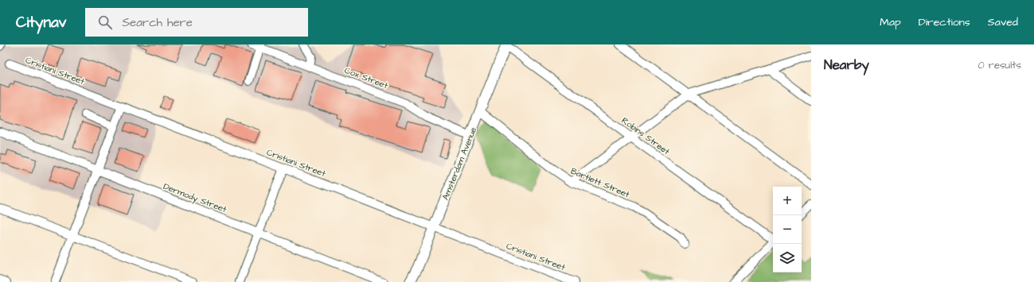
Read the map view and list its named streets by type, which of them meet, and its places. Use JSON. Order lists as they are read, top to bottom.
{
  "streets": {
    "main road": ["Amsterdam Avenue"],
    "street": [
      "Cristiani Street",
      "Cox Street",
      "Robins Street",
      "Bartlett Street",
      "Dermody Street"
    ]
  },
  "crossings": [
    ["Cristiani Street", "Amsterdam Avenue"],
    ["Cox Street", "Amsterdam Avenue"],
    ["Robins Street", "Amsterdam Avenue"],
    ["Amsterdam Avenue", "Bartlett Street"]
  ],
  "page": {
    "header": "Citynav",
    "search": "Search here",
    "nav": ["Map", "Directions", "Saved"],
    "heading": ["Nearby", "0 results"],
    "map_buttons": ["+", "−"]
  }
}
